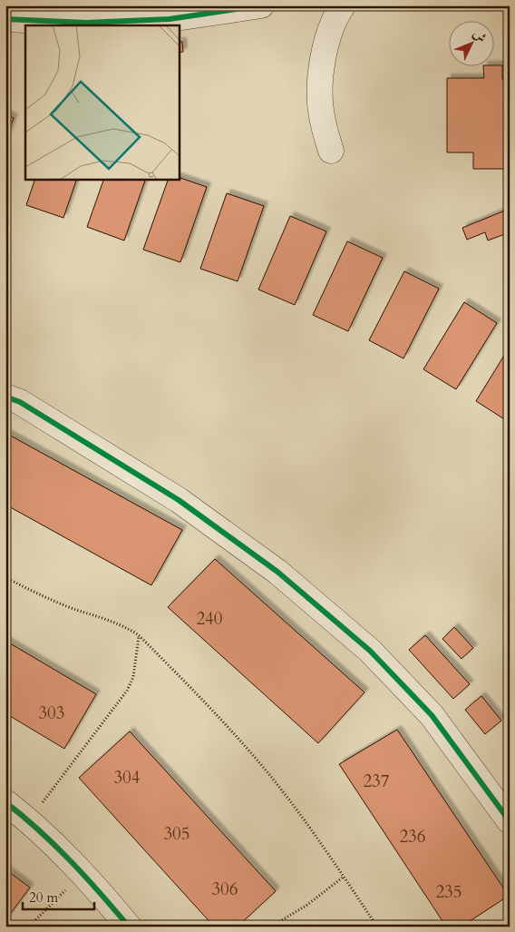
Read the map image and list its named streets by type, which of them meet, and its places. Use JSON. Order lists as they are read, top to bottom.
{
  "house_numbers": [
    "240",
    "303",
    "304",
    "237",
    "305",
    "236",
    "306",
    "235"
  ],
  "scale_bar": "20 m",
  "north": "top right"
}
